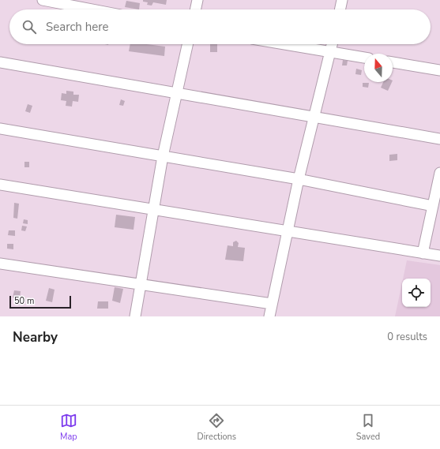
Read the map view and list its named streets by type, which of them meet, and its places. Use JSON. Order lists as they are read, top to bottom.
{
  "scale_bar": "50 m",
  "north": "top",
  "page": {
    "search": "Search here",
    "scale": "50 m",
    "heading": ["Nearby", "0 results"],
    "nav": ["Map", "Directions", "Saved"]
  }
}
